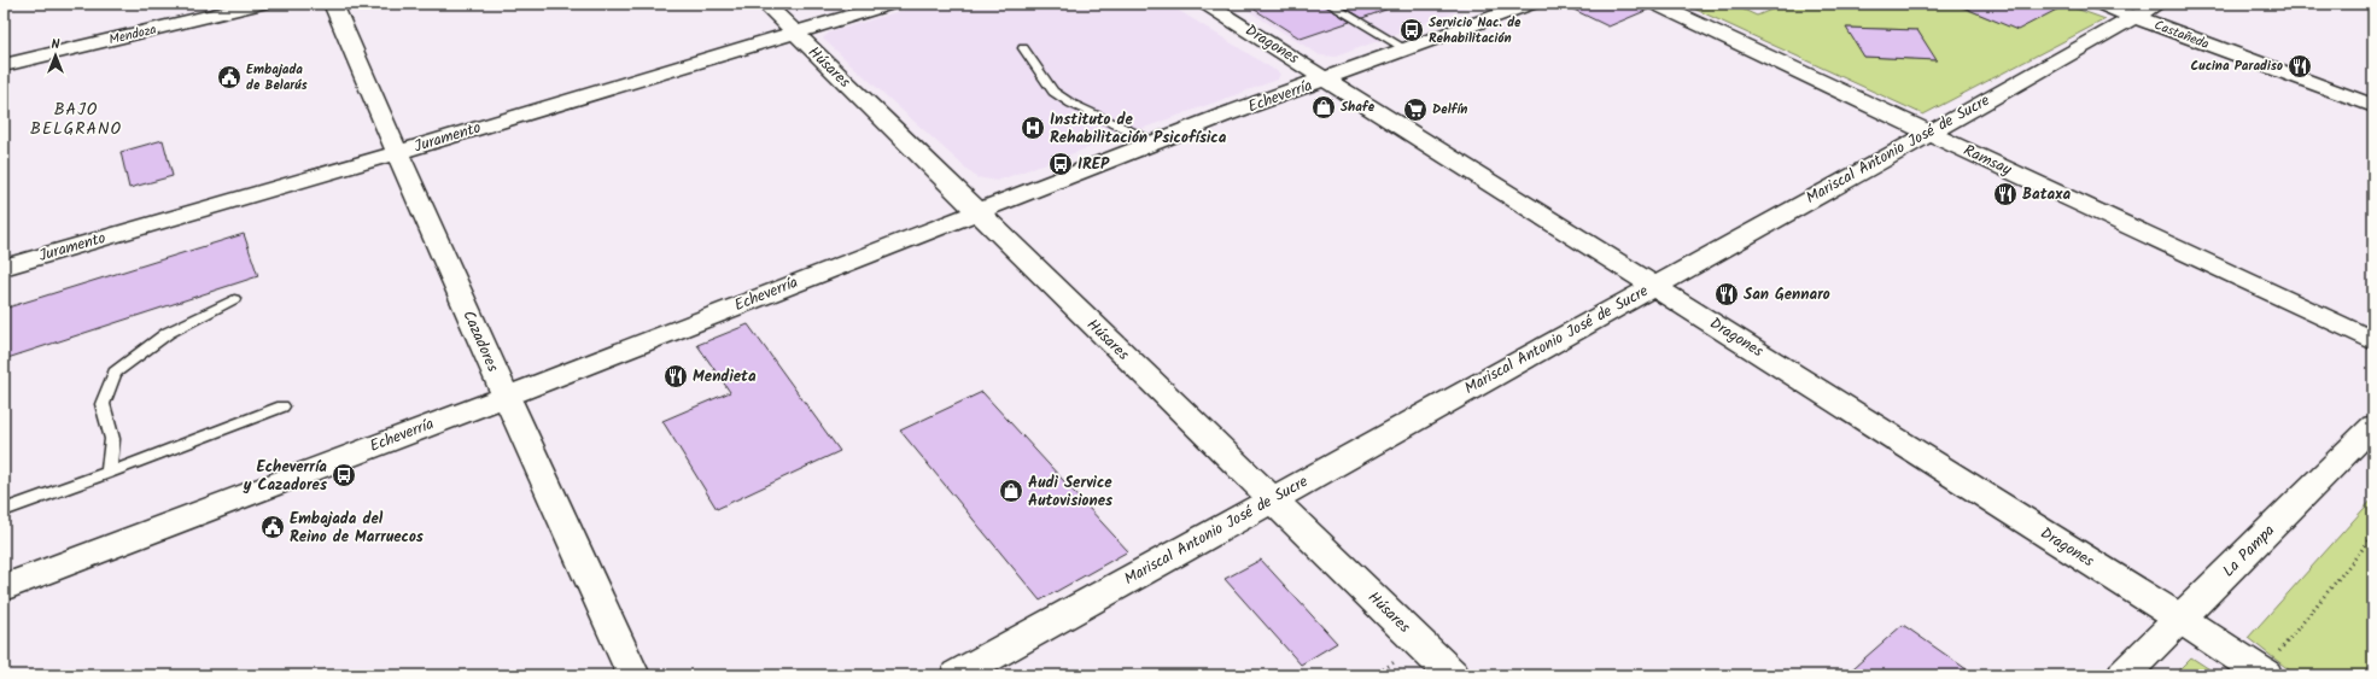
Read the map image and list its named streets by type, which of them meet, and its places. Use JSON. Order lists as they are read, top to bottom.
{
  "streets": {
    "street": [
      "Mendoza",
      "Castañeda",
      "Dragones",
      "Húsares",
      "Echeverría",
      "Juramento",
      "Mariscal Antonio José de Sucre",
      "Ramsay",
      "Cazadores",
      "La Pampa"
    ]
  },
  "crossings": [
    ["Castañeda", "Mariscal Antonio José de Sucre"],
    ["Dragones", "Echeverría"],
    ["Dragones", "Mariscal Antonio José de Sucre"],
    ["Dragones", "La Pampa"],
    ["Húsares", "Echeverría"],
    ["Húsares", "Juramento"],
    ["Húsares", "Mariscal Antonio José de Sucre"],
    ["Echeverría", "Cazadores"],
    ["Juramento", "Cazadores"],
    ["Mariscal Antonio José de Sucre", "Ramsay"]
  ],
  "districts": ["BAJO BELGRANO"],
  "places": {
    "bus stop": ["Servicio Nac. de Rehabilitación", "IREP", "Echeverría y Cazadores"],
    "restaurant": [
      "Cucina Paradiso",
      "Bataxa",
      "San Gennaro",
      "Mendieta"
    ],
    "public building": ["Embajada de Belarús", "Embajada del Reino de Marruecos"],
    "shop": ["Shafe", "Audi Service Autovisiones"],
    "supermarket": ["Delfín"],
    "hospital": ["Instituto de Rehabilitación Psicofísica"]
  },
  "north": "top"
}
